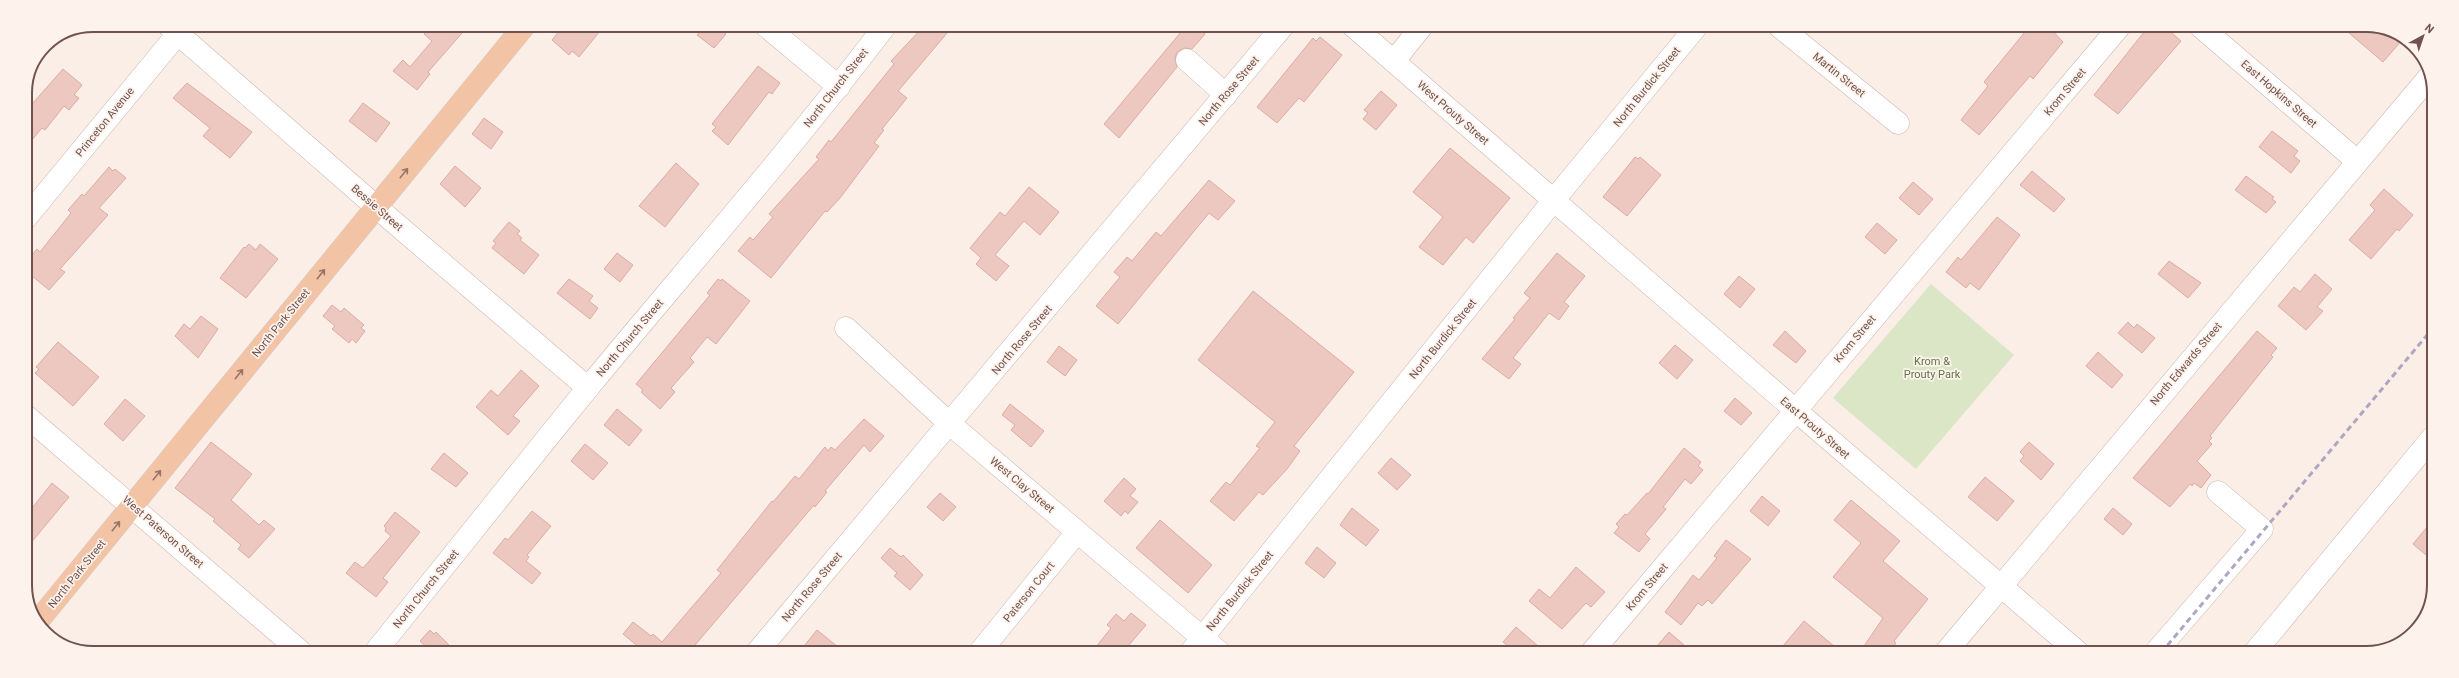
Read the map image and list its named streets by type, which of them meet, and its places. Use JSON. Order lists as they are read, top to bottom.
{
  "streets": {
    "main road": ["North Park Street"],
    "street": [
      "Martin Street",
      "North Burdick Street",
      "North Church Street",
      "North Rose Street",
      "Krom Street",
      "East Hopkins Street",
      "West Prouty Street",
      "Princeton Avenue",
      "Bessie Street",
      "North Edwards Street",
      "East Prouty Street",
      "West Clay Street",
      "West Paterson Street",
      "Paterson Court"
    ]
  },
  "crossings": [
    ["North Burdick Street", "West Prouty Street"],
    ["North Burdick Street", "East Prouty Street"],
    ["North Burdick Street", "West Clay Street"],
    ["North Church Street", "Bessie Street"],
    ["North Rose Street", "West Clay Street"],
    ["Krom Street", "East Prouty Street"],
    ["East Hopkins Street", "North Edwards Street"],
    ["West Prouty Street", "East Prouty Street"],
    ["Bessie Street", "North Park Street"],
    ["North Park Street", "West Paterson Street"],
    ["North Edwards Street", "East Prouty Street"],
    ["West Clay Street", "Paterson Court"]
  ],
  "one_way": ["North Park Street"],
  "parks": ["Krom & Prouty Park"],
  "north": "top right"
}
